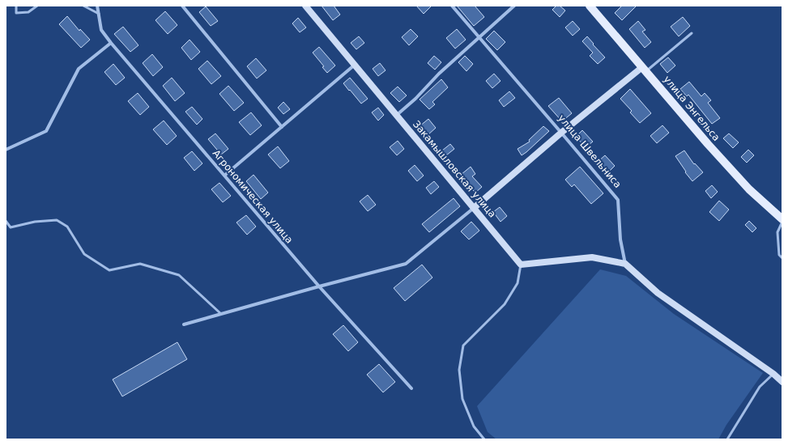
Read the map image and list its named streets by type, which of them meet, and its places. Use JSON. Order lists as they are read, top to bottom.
{
  "streets": {
    "main road": ["улица Энгельса"],
    "street": ["улица Швельниса", "Закамышловская улица", "Агрономическая улица"]
  }
}
